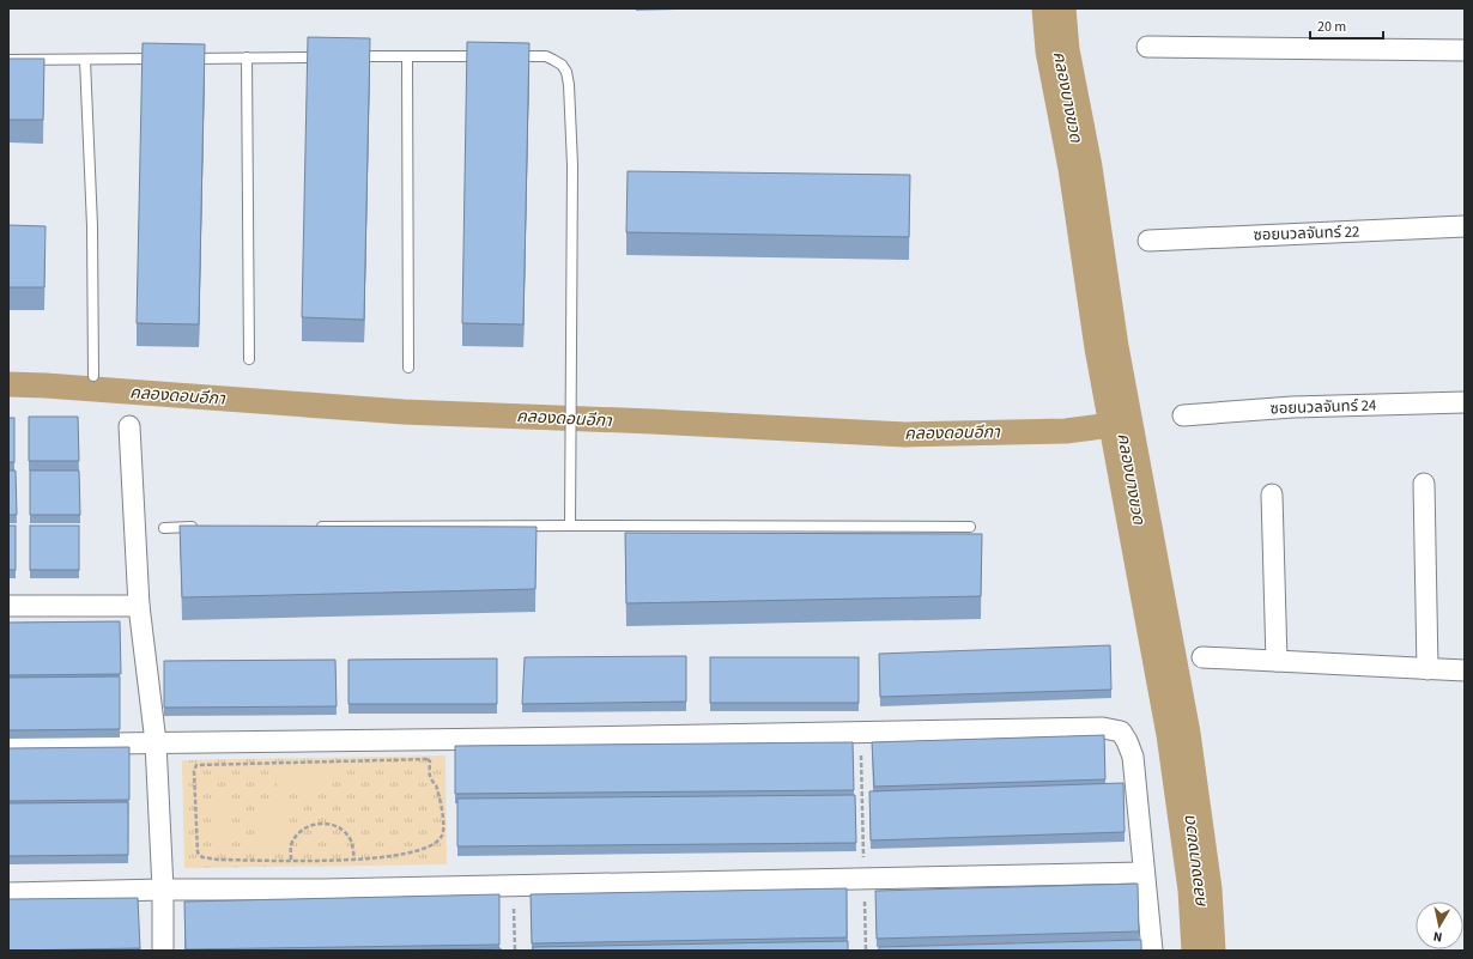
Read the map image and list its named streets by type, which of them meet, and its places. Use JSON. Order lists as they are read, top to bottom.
{
  "streets": {
    "street": ["ซอยนวลจันทร์ 22", "ซอยนวลจันทร์ 24"]
  },
  "water": ["คลองบางขวด", "คลองดอนอีกา"],
  "scale_bar": "20 m",
  "north": "bottom"
}
